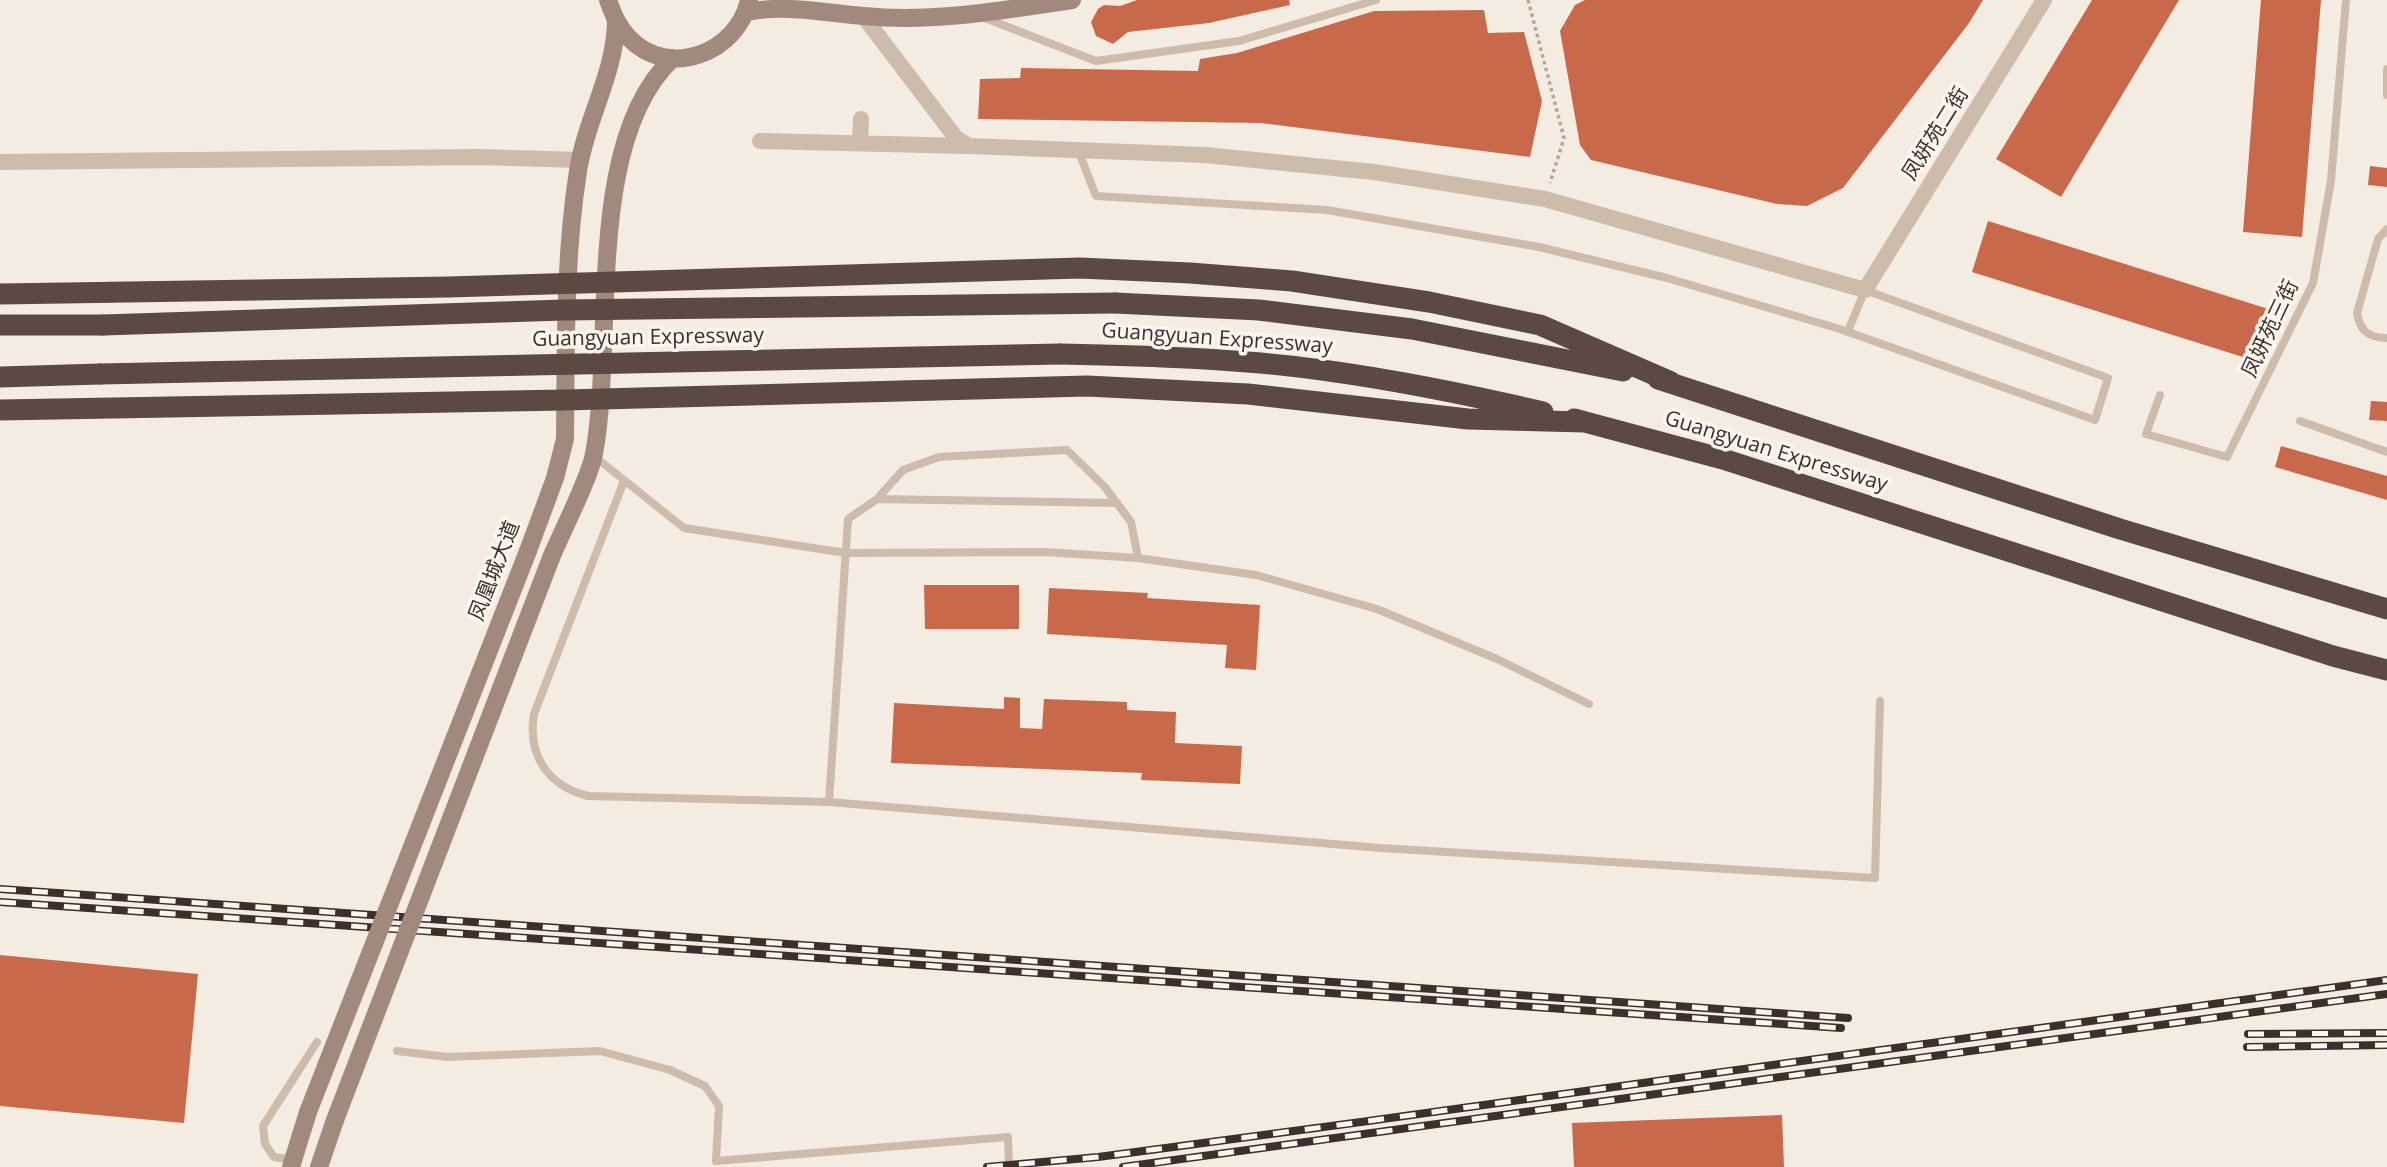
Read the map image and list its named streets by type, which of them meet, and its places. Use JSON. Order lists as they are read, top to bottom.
{
  "streets": {
    "highway": ["Guangyuan Expressway"],
    "main road": ["凤凰城大道"],
    "street": ["凤妍苑二街"],
    "lane": ["凤妍苑三街"]
  }
}
